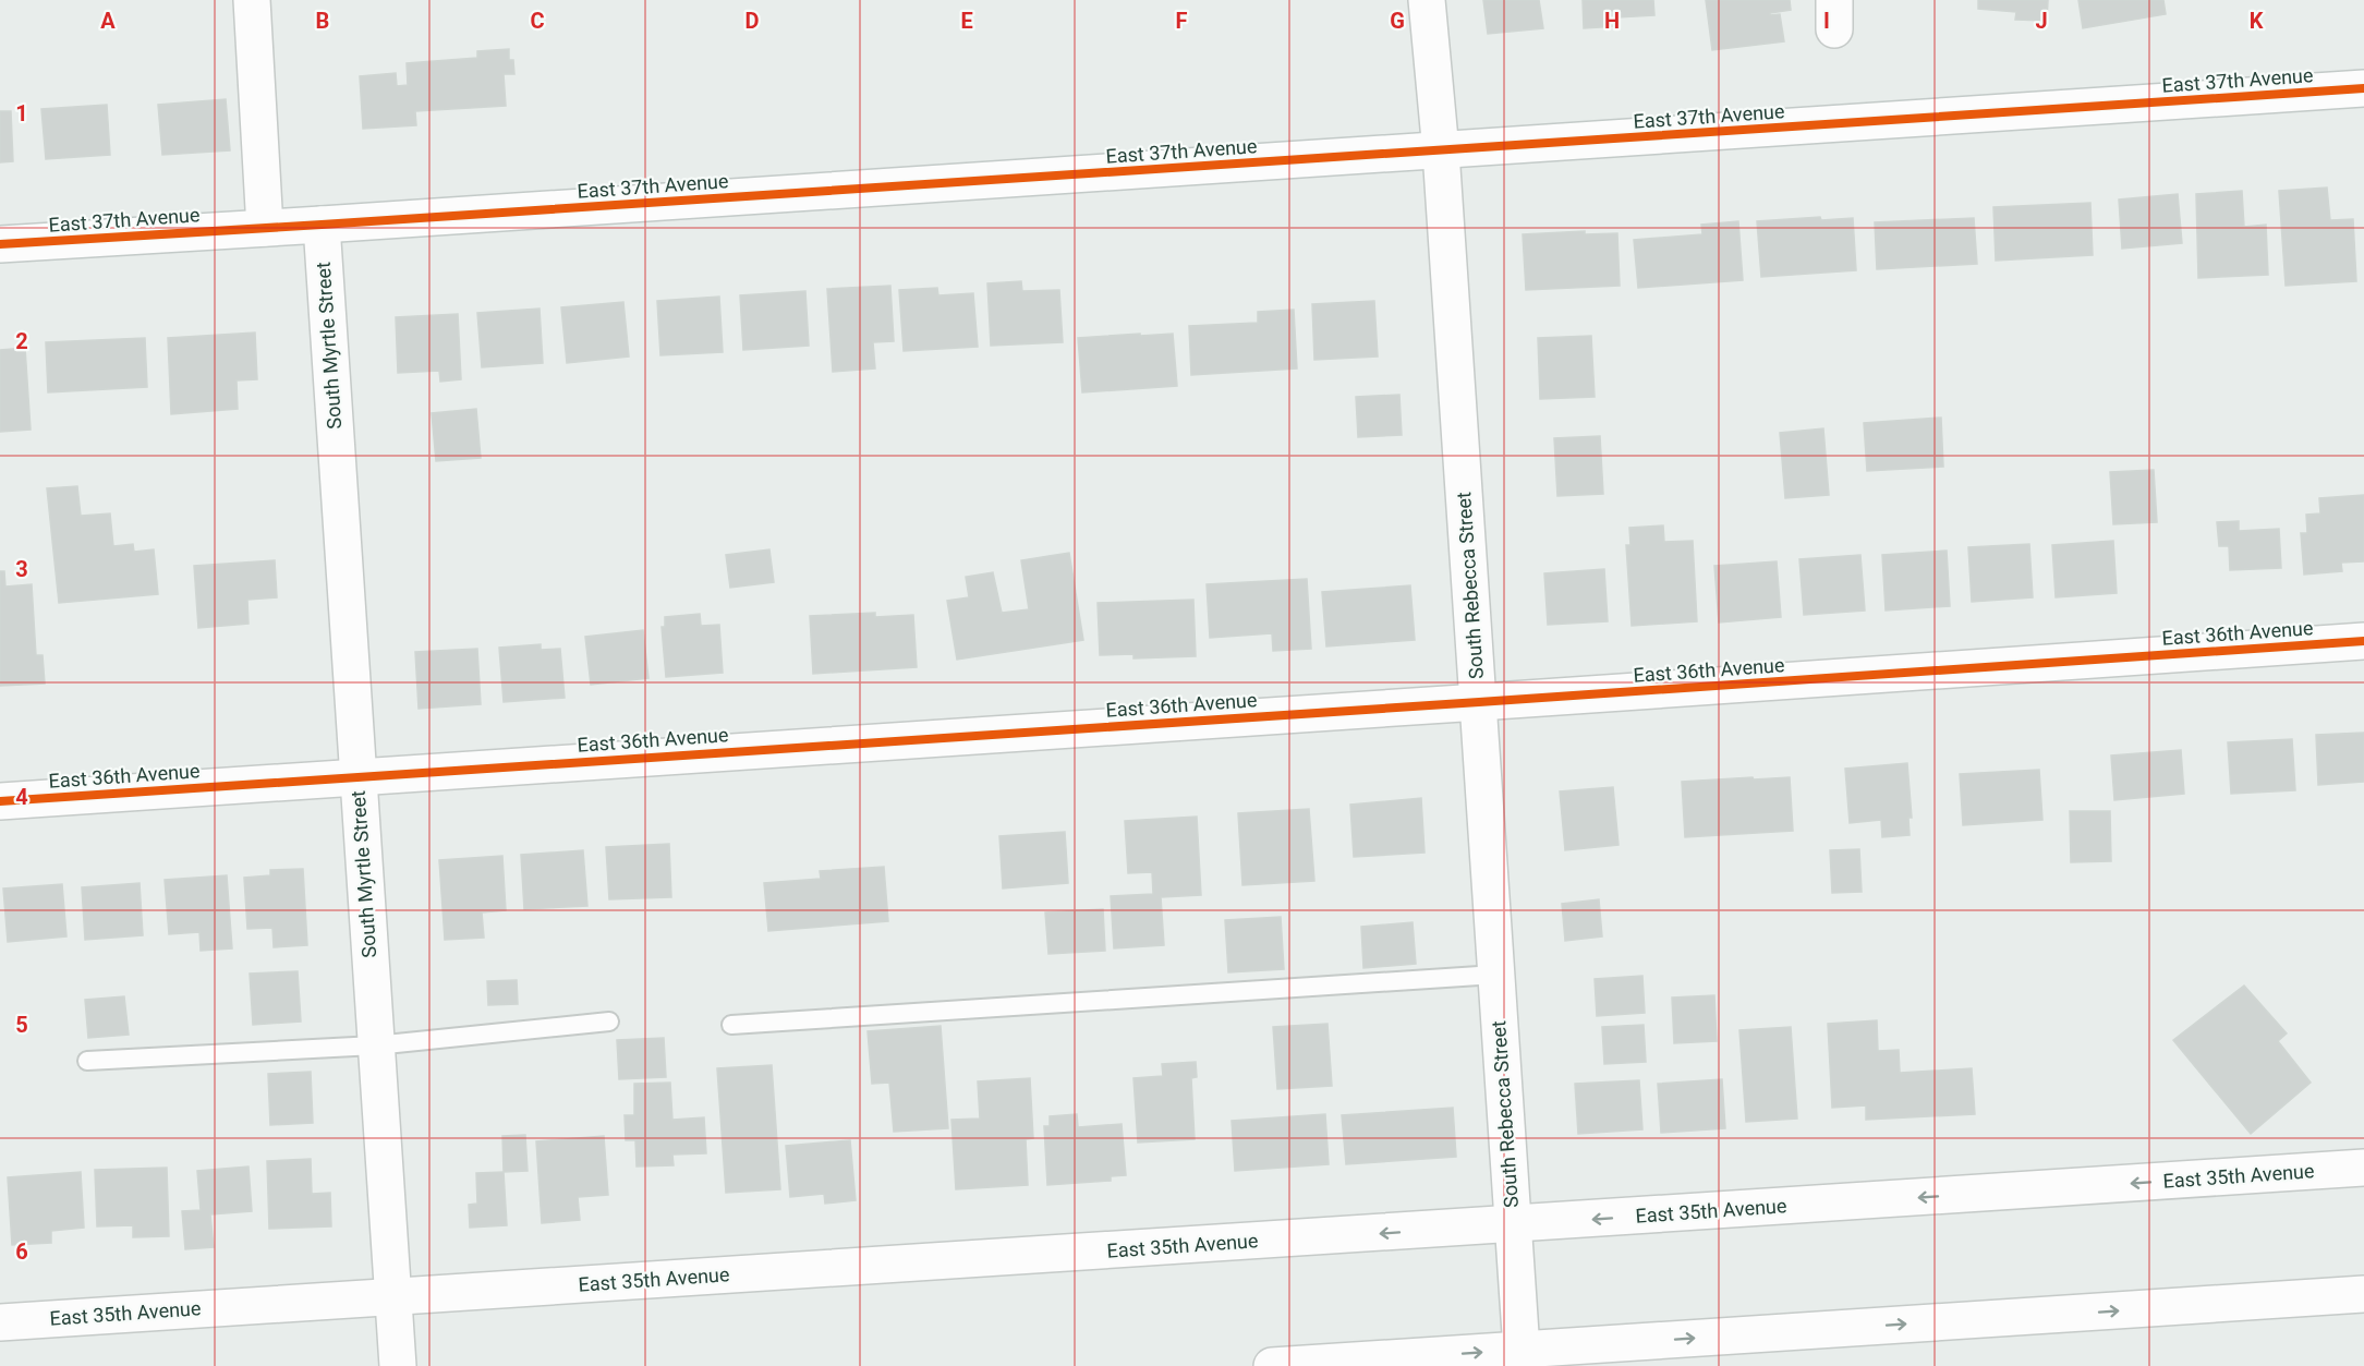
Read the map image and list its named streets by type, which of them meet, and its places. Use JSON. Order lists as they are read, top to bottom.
{
  "streets": {
    "street": [
      "East 37th Avenue",
      "South Myrtle Street",
      "South Rebecca Street",
      "East 36th Avenue",
      "East 35th Avenue"
    ]
  },
  "crossings": [
    ["East 37th Avenue", "South Myrtle Street"],
    ["East 37th Avenue", "South Rebecca Street"],
    ["South Myrtle Street", "East 36th Avenue"],
    ["South Myrtle Street", "East 35th Avenue"],
    ["South Rebecca Street", "East 36th Avenue"],
    ["South Rebecca Street", "East 35th Avenue"]
  ],
  "grid": {
    "columns": [
      "A",
      "B",
      "C",
      "D",
      "E",
      "F",
      "G",
      "H",
      "I",
      "J",
      "K"
    ],
    "rows": [
      "1",
      "2",
      "3",
      "4",
      "5",
      "6"
    ]
  }
}
